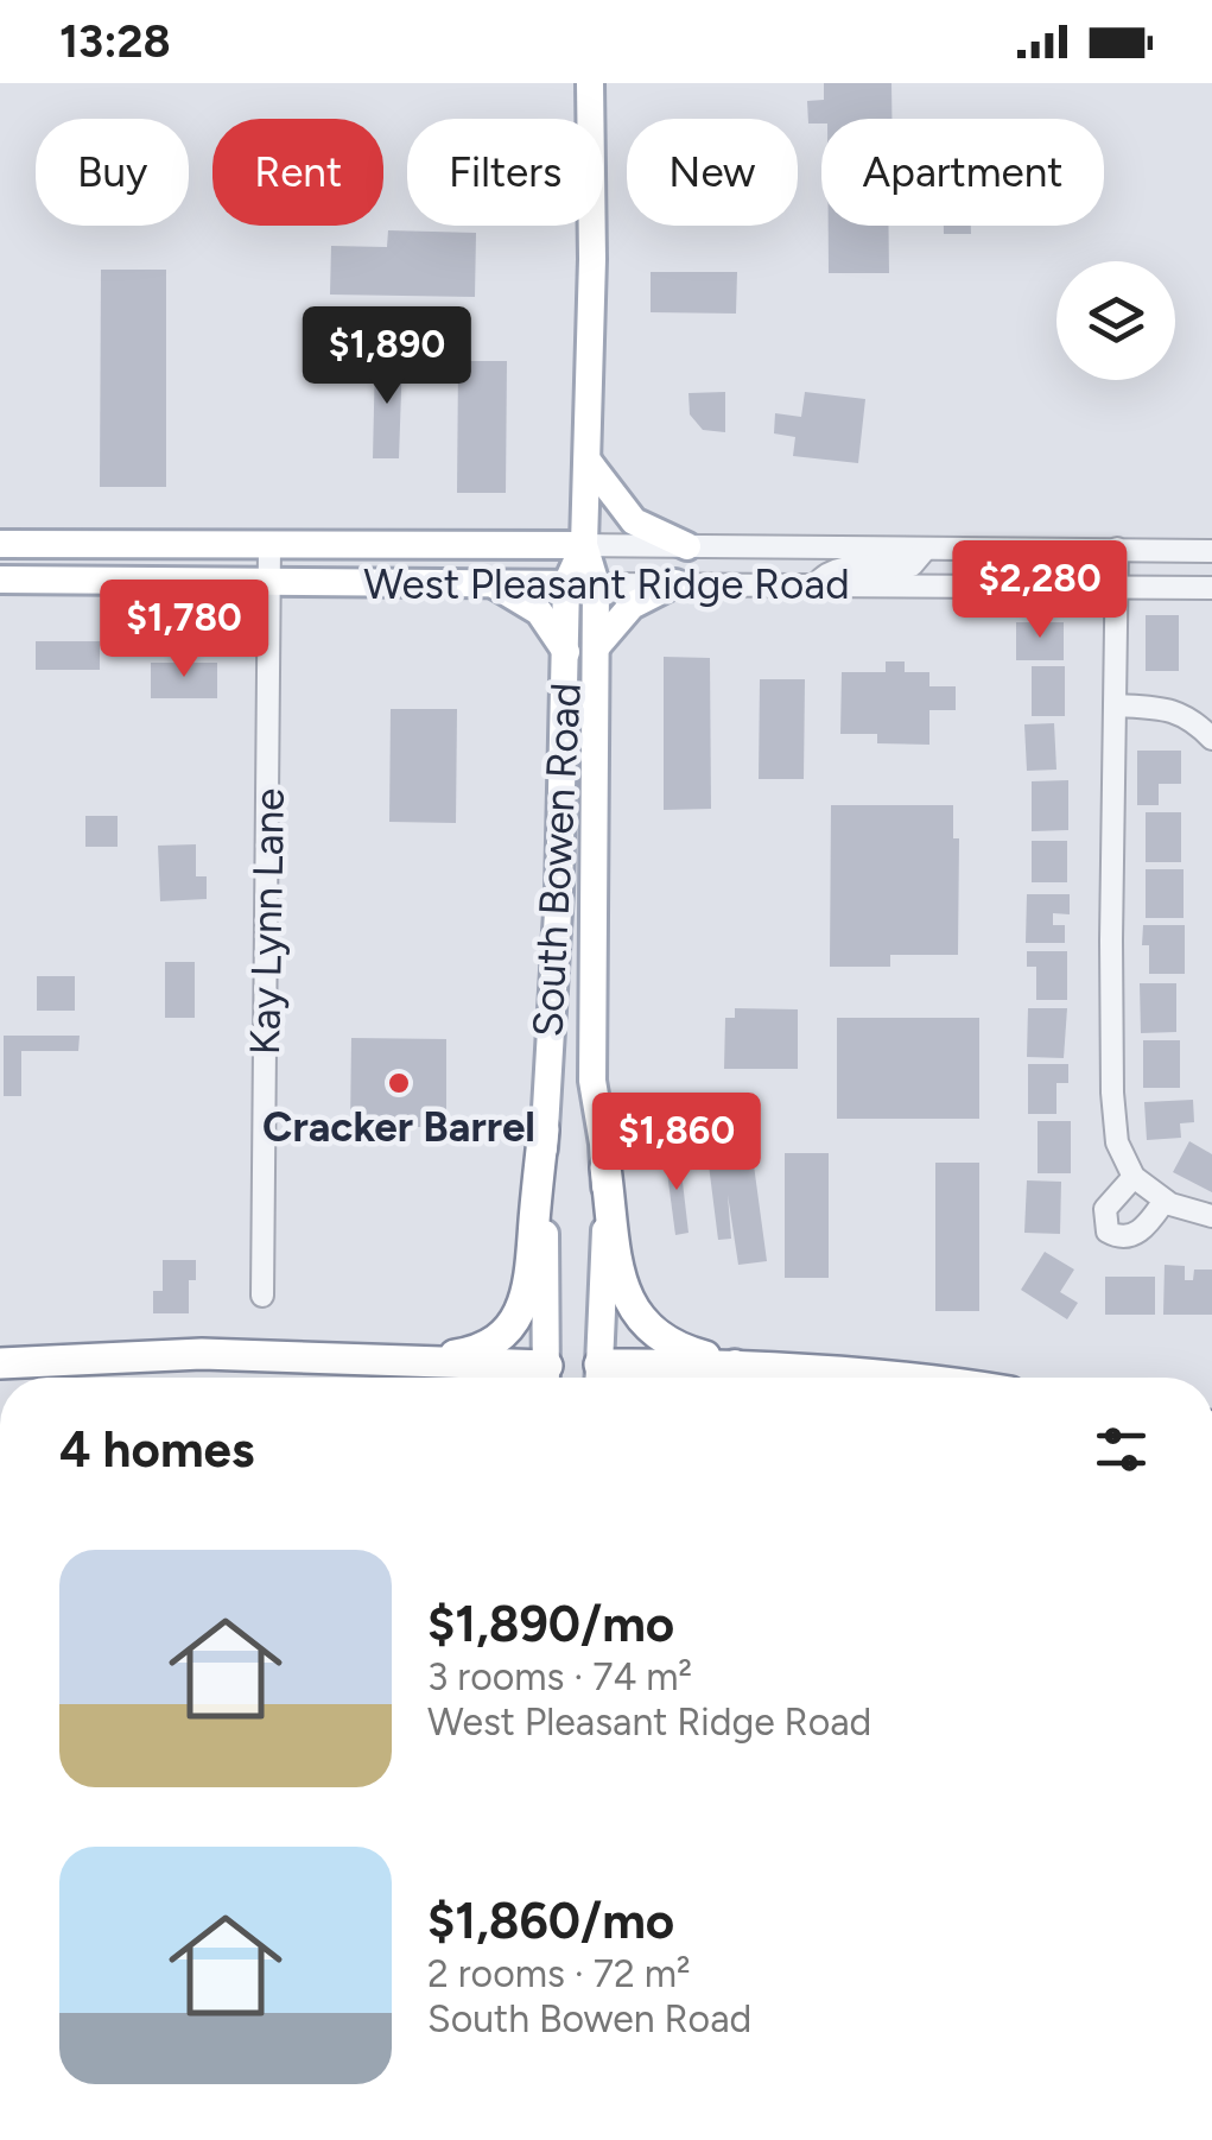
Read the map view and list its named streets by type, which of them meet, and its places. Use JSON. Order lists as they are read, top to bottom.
{
  "streets": {
    "main road": ["West Pleasant Ridge Road", "South Bowen Road"],
    "street": ["Kay Lynn Lane"]
  },
  "crossings": [
    ["West Pleasant Ridge Road", "South Bowen Road"],
    ["West Pleasant Ridge Road", "Kay Lynn Lane"]
  ],
  "places": ["Cracker Barrel"],
  "page": {
    "status": "13:28",
    "chip": [
      "Buy",
      "Rent",
      "Filters",
      "New",
      "Apartment"
    ],
    "price": [
      "$1,890",
      "$2,280",
      "$1,780",
      "$1,860"
    ],
    "heading": "4 homes",
    "list": [
      {
        "name": "$1,890/mo",
        "note": "3 rooms · 74 m² · West Pleasant Ridge Road"
      },
      {
        "name": "$1,860/mo",
        "note": "2 rooms · 72 m² · South Bowen Road"
      }
    ]
  }
}
